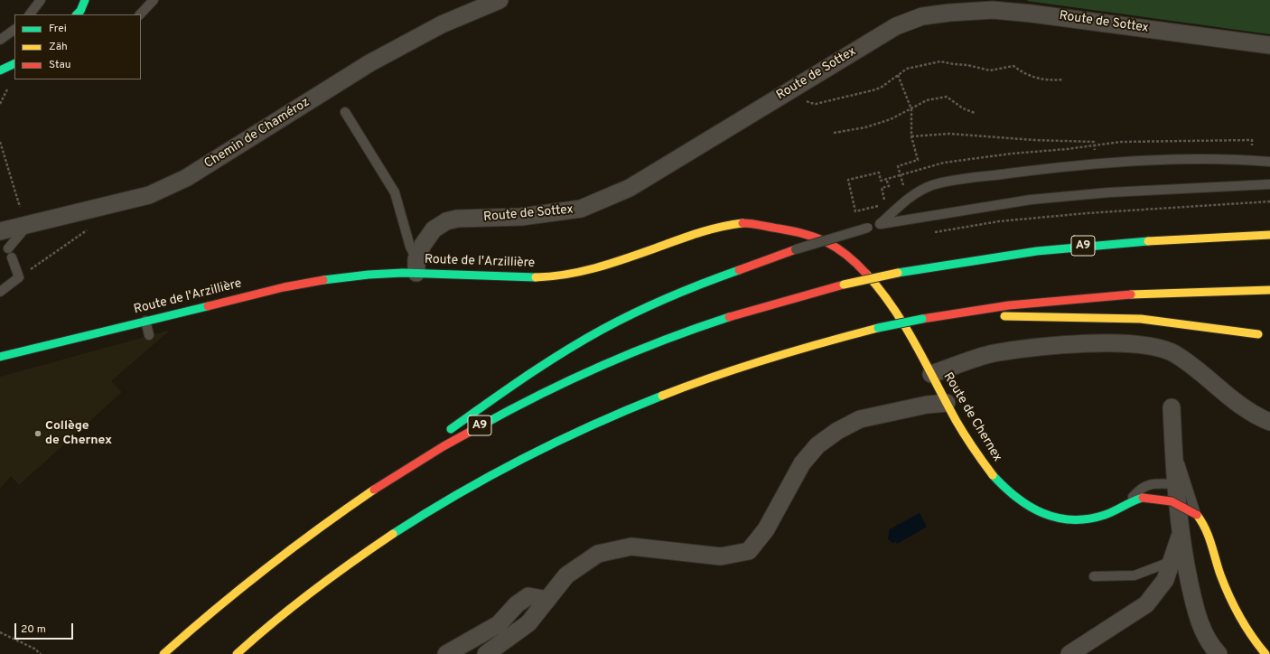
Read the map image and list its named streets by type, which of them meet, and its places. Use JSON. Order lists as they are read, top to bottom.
{
  "streets": {
    "main road": ["A9", "Route de l'Arzillière", "Route de Chernex"],
    "street": ["Route de Sottex", "Chemin de Chaméroz"]
  },
  "crossings": [
    ["Route de Sottex", "Route de l'Arzillière"],
    ["Route de l'Arzillière", "Route de Chernex"]
  ],
  "places": ["Collège de Chernex"],
  "legend": ["Frei", "Zäh", "Stau"],
  "scale_bar": "20 m"
}
